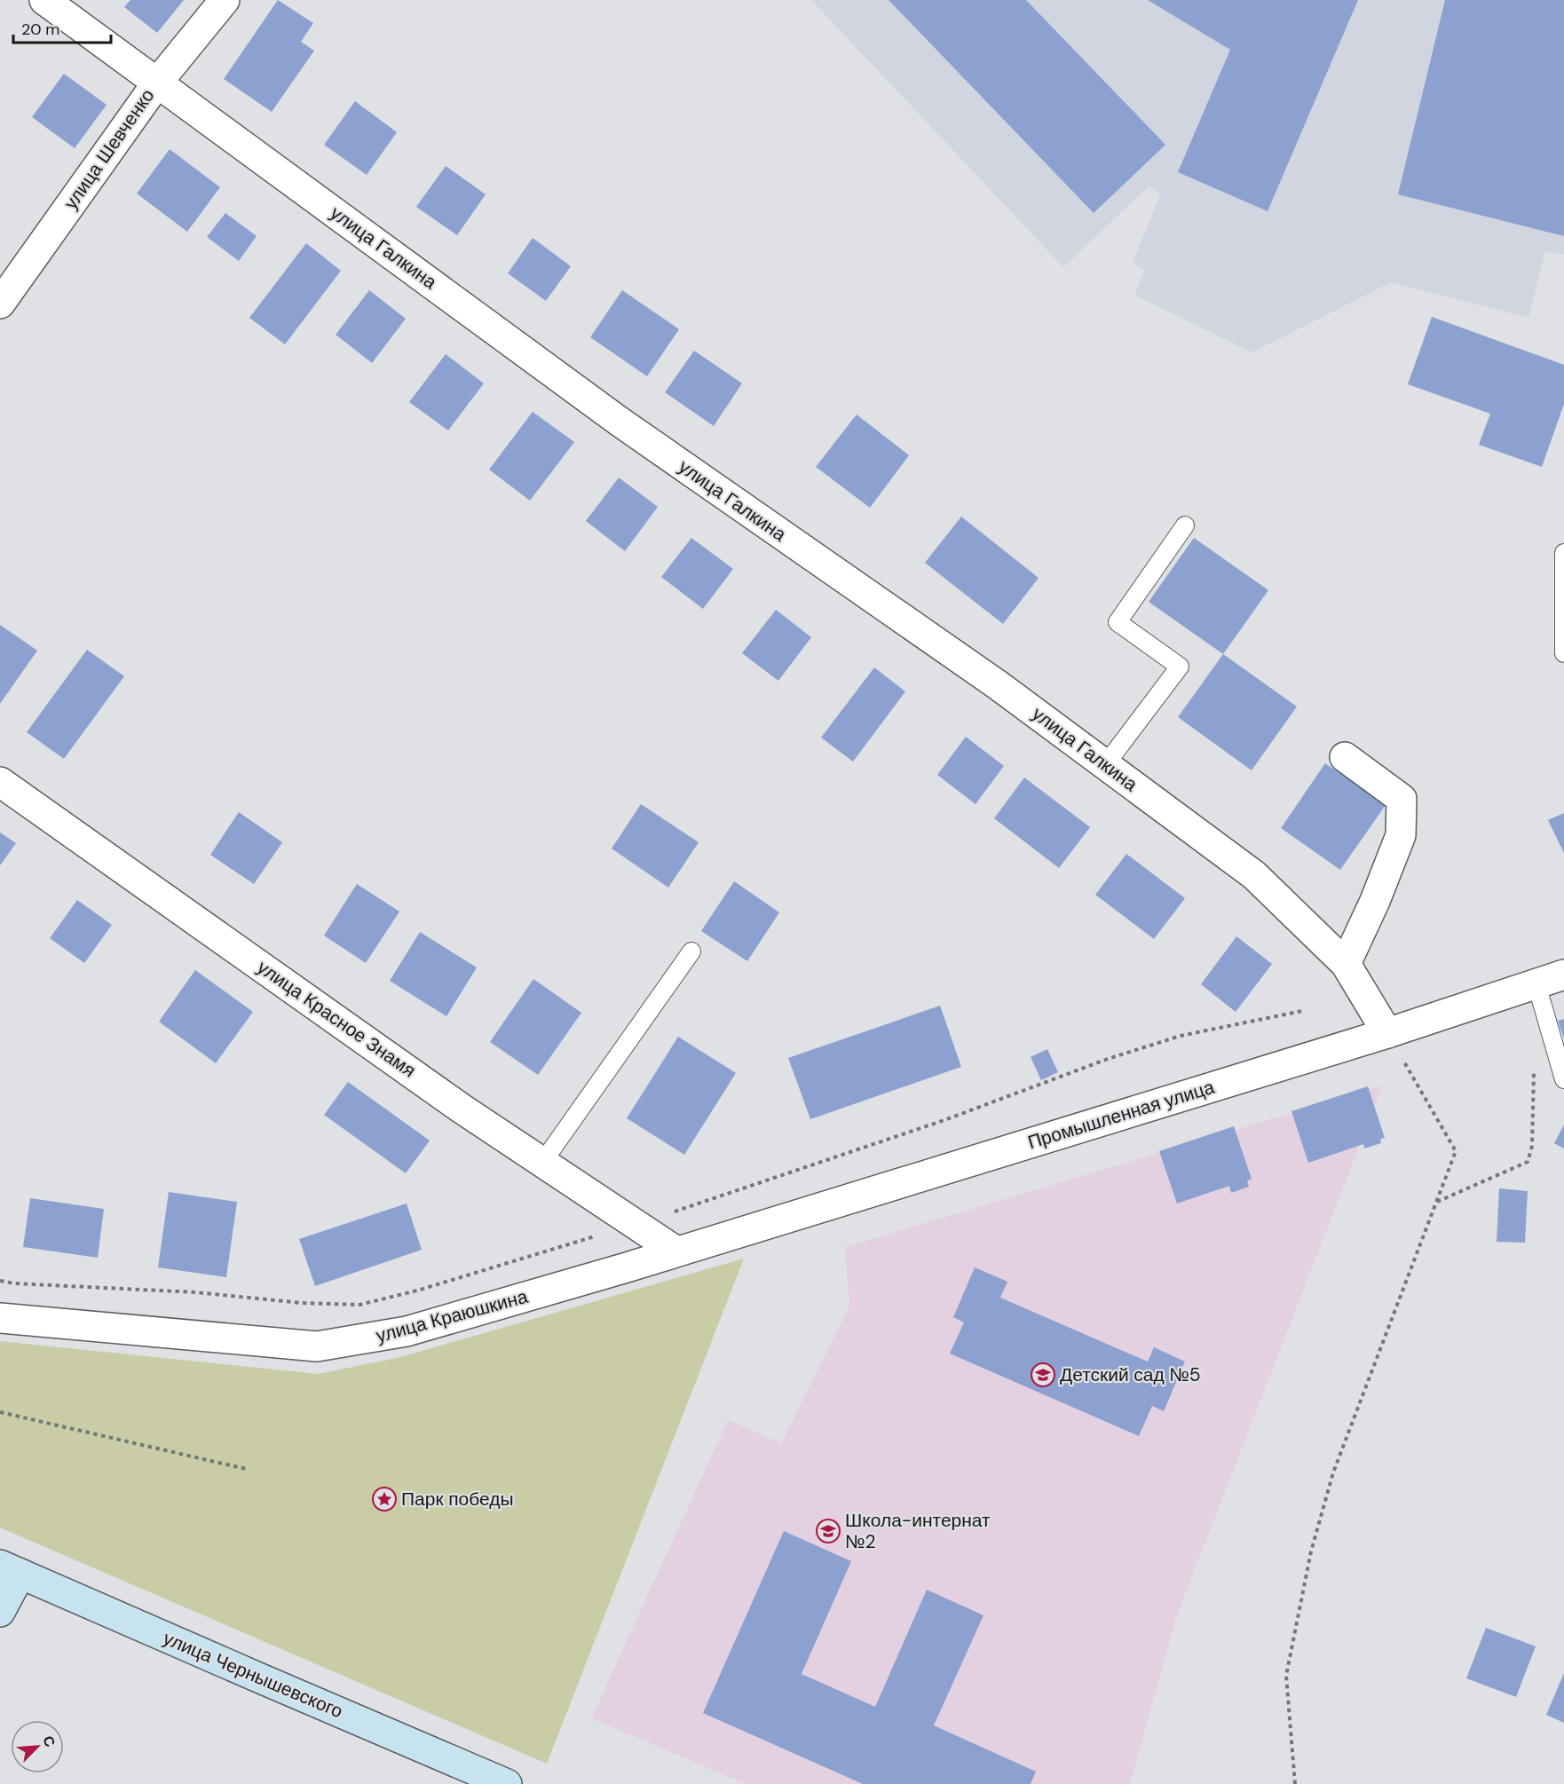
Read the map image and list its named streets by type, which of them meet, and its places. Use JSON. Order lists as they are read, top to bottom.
{
  "streets": {
    "main road": ["улица Чернышевского"],
    "street": [
      "улица Шевченко",
      "улица Галкина",
      "улица Красное Знамя",
      "Промышленная улица",
      "улица Краюшкина"
    ]
  },
  "crossings": [
    ["улица Шевченко", "улица Галкина"],
    ["улица Галкина", "Промышленная улица"],
    ["улица Красное Знамя", "Промышленная улица"],
    ["улица Красное Знамя", "улица Краюшкина"],
    ["Промышленная улица", "улица Краюшкина"]
  ],
  "places": {
    "school or university": ["Детский сад №5", "Школа-интернат №2"],
    "place": ["Парк победы"]
  },
  "scale_bar": "20 m",
  "north": "top right"
}
